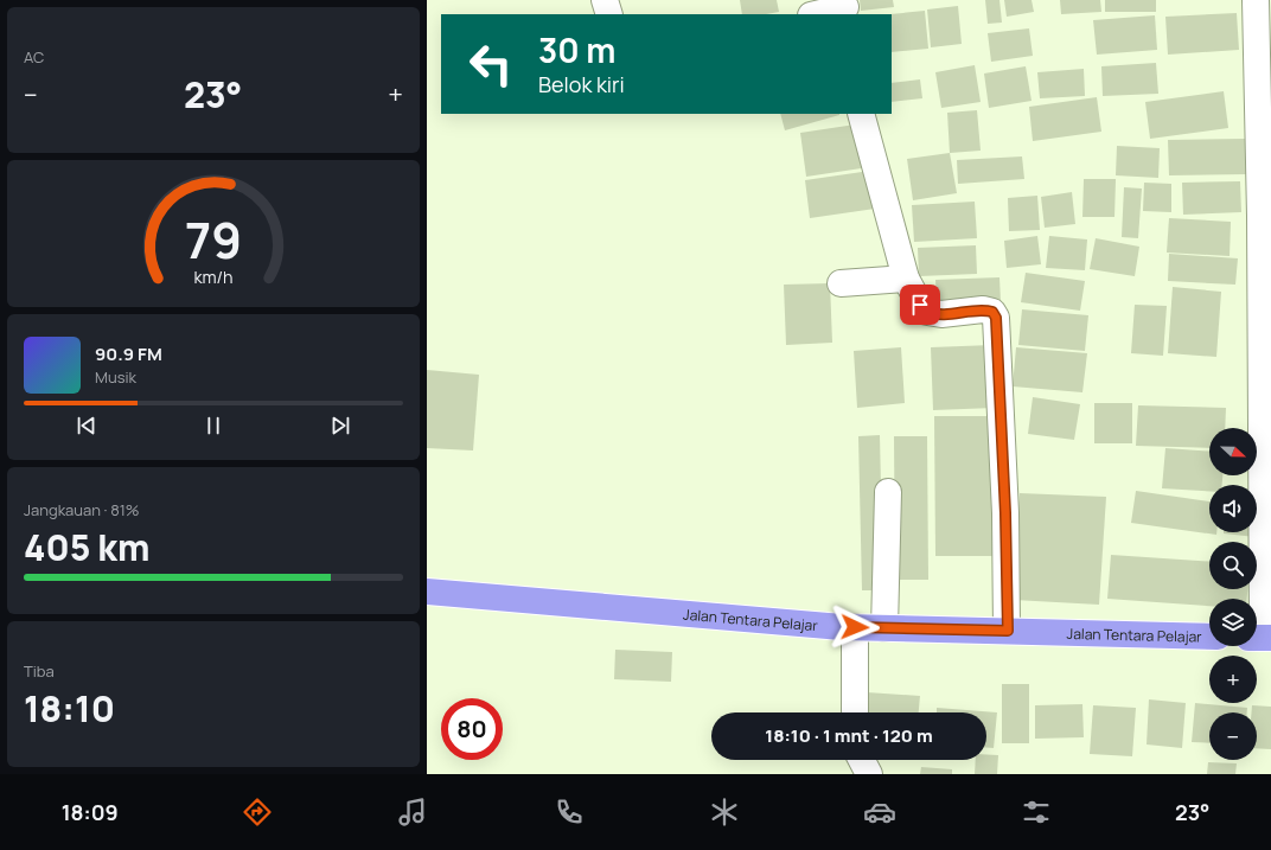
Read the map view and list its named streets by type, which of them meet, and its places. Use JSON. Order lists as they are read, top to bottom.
{
  "streets": {
    "highway": ["Jalan Tentara Pelajar"]
  },
  "north": "right",
  "page": {
    "tile": [
      "AC",
      ["Jangkauan · 81%", "405 km"],
      ["Tiba", "18:10"]
    ],
    "turn": ["30 m", "Belok kiri"],
    "heat": ["−", "23°", "+"],
    "song": ["90.9 FM", "Musik"],
    "map_buttons": ["+", "−"],
    "limit": "80",
    "trip": "18:10 · 1 mnt · 120 m",
    "tabs": ["18:09", "23°"],
    "gauge": ["79", "km/h"]
  }
}
